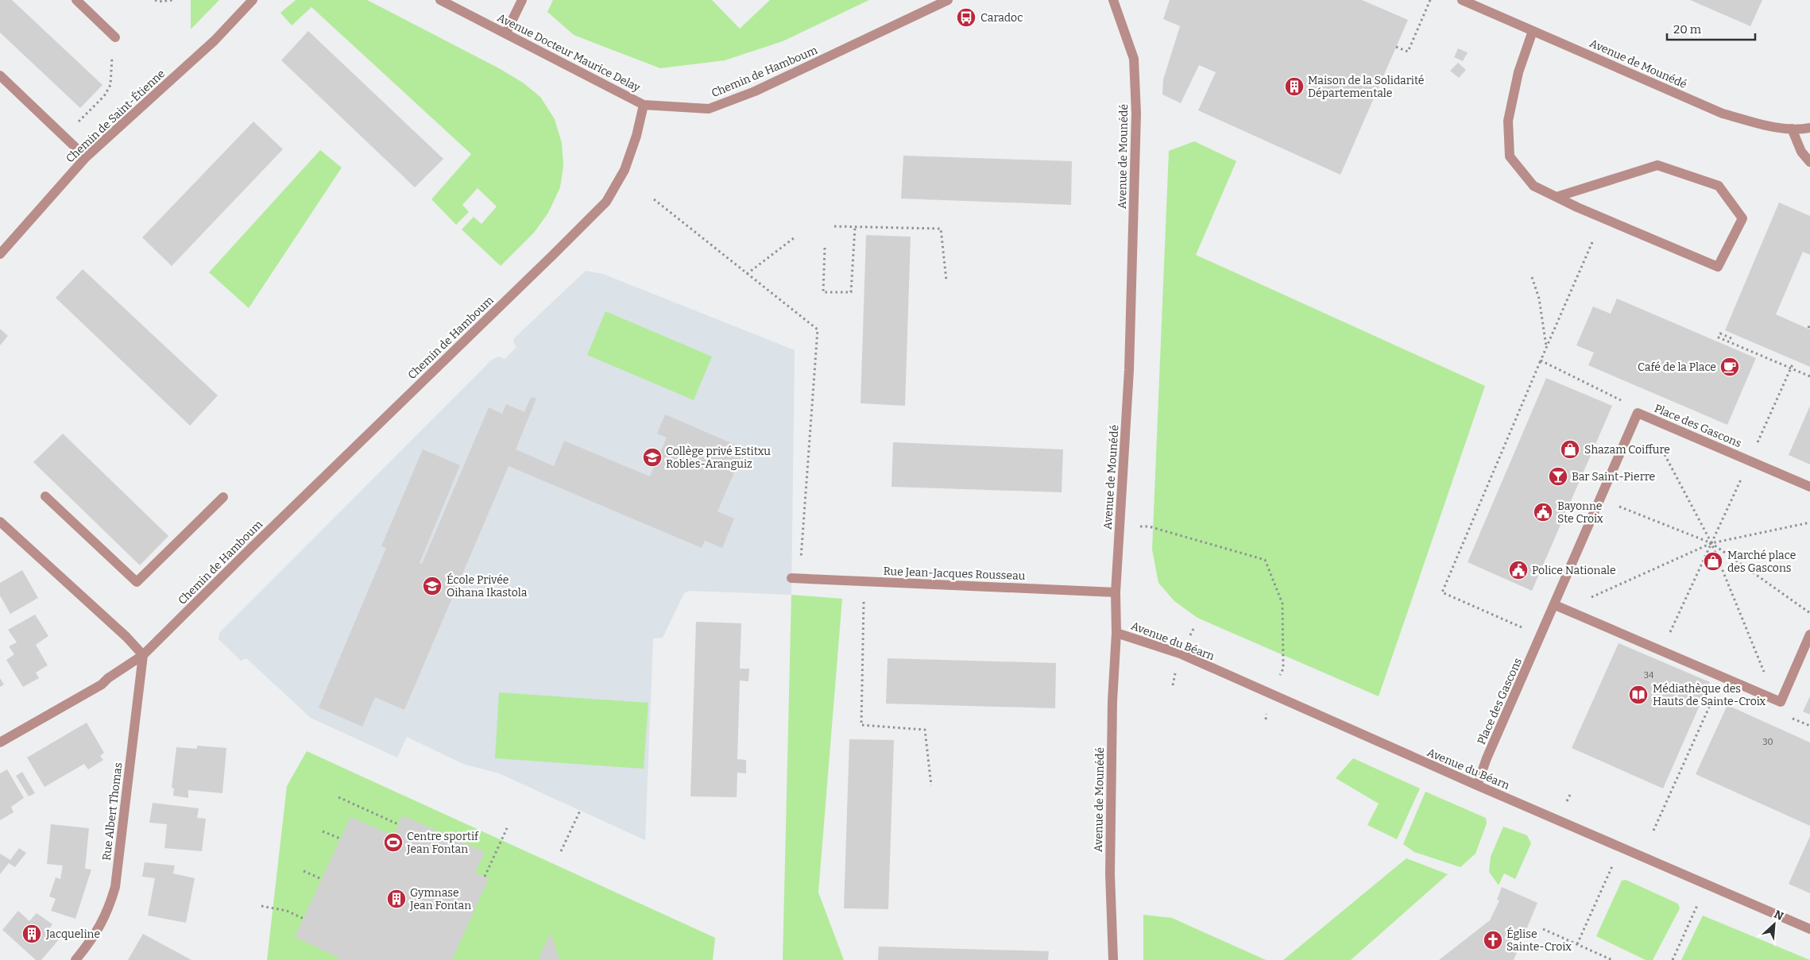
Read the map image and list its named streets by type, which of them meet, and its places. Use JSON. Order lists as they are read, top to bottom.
{
  "streets": {
    "street": [
      "Avenue Docteur Maurice Delay",
      "Avenue de Mounédé",
      "Chemin de Hamboum",
      "Chemin de Saint-Étienne",
      "Place des Gascons",
      "Rue Jean-Jacques Rousseau",
      "Avenue du Béarn",
      "Rue Albert Thomas"
    ]
  },
  "crossings": [
    ["Avenue Docteur Maurice Delay", "Chemin de Hamboum"],
    ["Avenue de Mounédé", "Rue Jean-Jacques Rousseau"],
    ["Avenue de Mounédé", "Avenue du Béarn"],
    ["Chemin de Hamboum", "Rue Albert Thomas"],
    ["Place des Gascons", "Avenue du Béarn"]
  ],
  "places": {
    "bus stop": ["Caradoc"],
    "building": ["Maison de la Solidarité Départementale", "Gymnase Jean Fontan", "Jacqueline"],
    "cafe": ["Café de la Place"],
    "shop": ["Shazam Coiffure", "Marché place des Gascons"],
    "school or university": ["Collège privé Estitxu Robles-Aranguiz", "École Privée Oihana Ikastola"],
    "bar": ["Bar Saint-Pierre"],
    "public building": ["Bayonne Ste Croix", "Police Nationale"],
    "library": ["Médiathèque des Hauts de Sainte-Croix"],
    "sports": ["Centre sportif Jean Fontan"],
    "church": ["Église Sainte-Croix"]
  },
  "house_numbers": ["34", "30"],
  "scale_bar": "20 m",
  "north": "top right"
}
